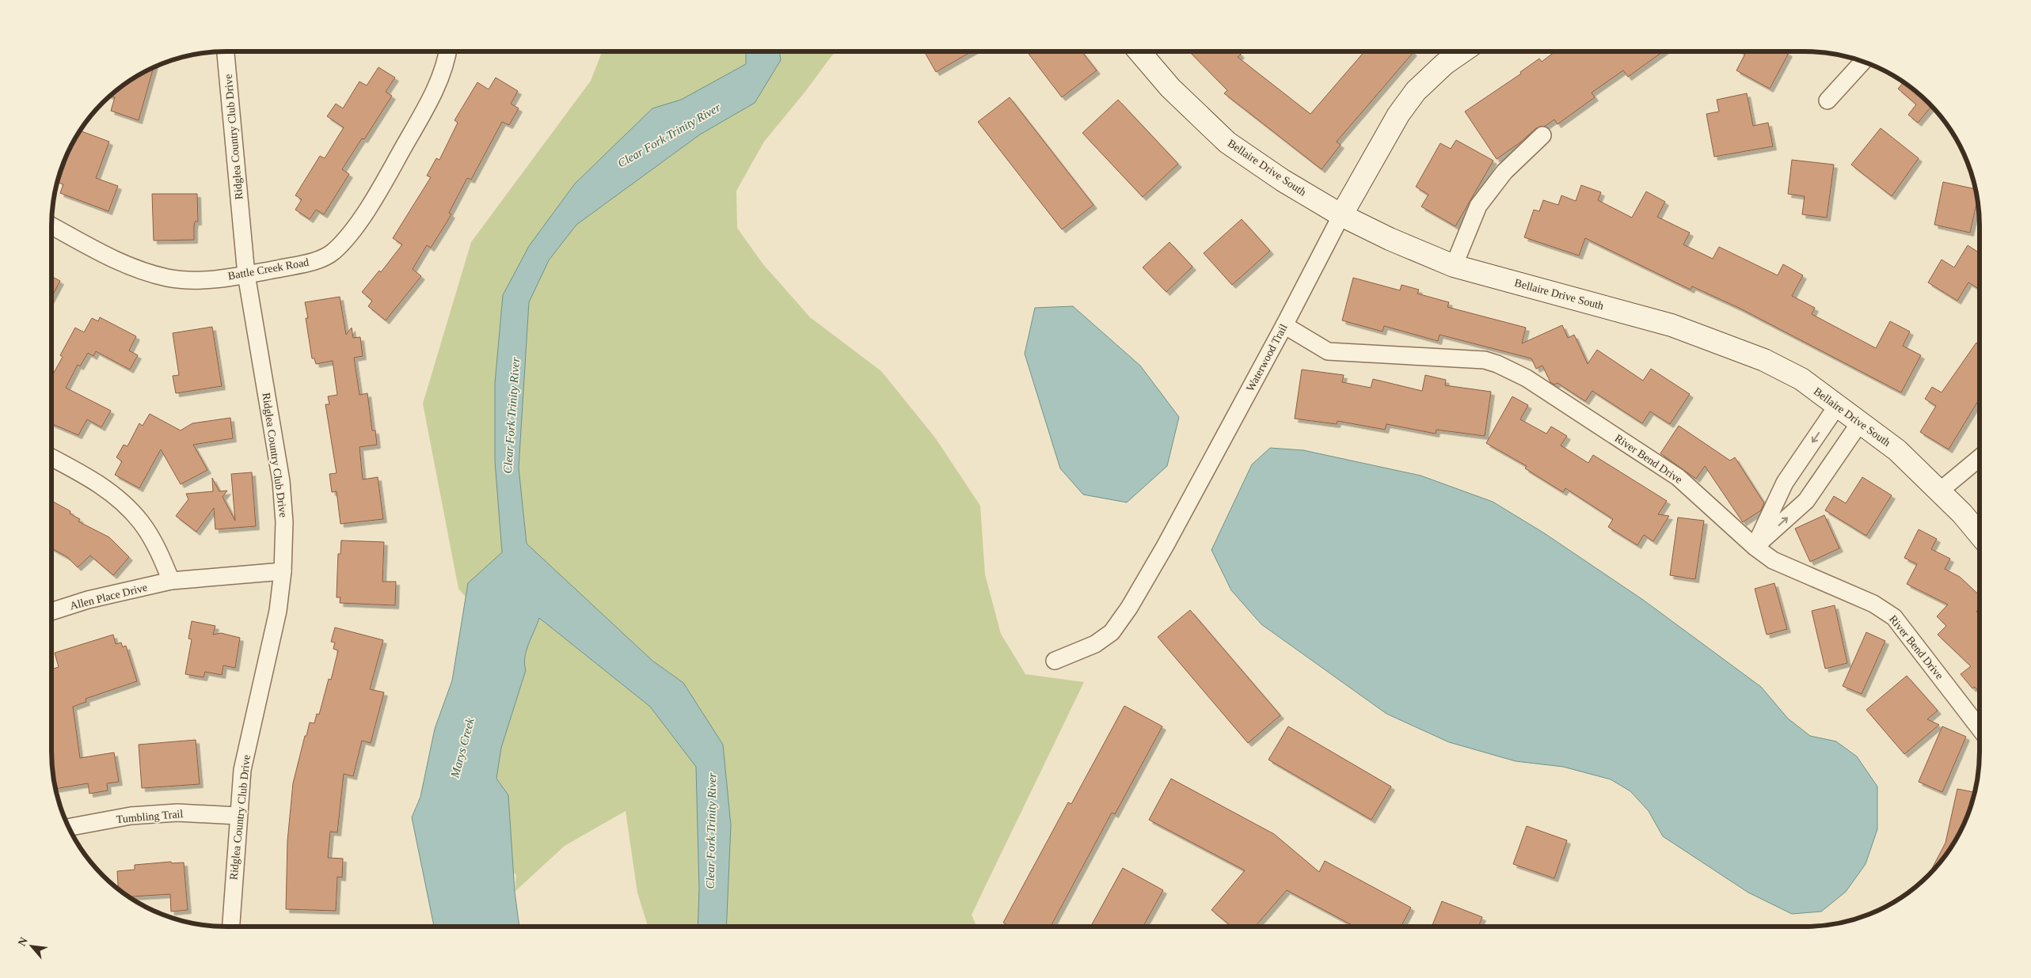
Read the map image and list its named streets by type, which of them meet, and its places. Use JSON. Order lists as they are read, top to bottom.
{
  "streets": {
    "street": [
      "Ridglea Country Club Drive",
      "Bellaire Drive South",
      "Battle Creek Road",
      "Waterwood Trail",
      "River Bend Drive",
      "Allen Place Drive",
      "Tumbling Trail"
    ]
  },
  "crossings": [
    ["Ridglea Country Club Drive", "Battle Creek Road"],
    ["Ridglea Country Club Drive", "Allen Place Drive"],
    ["Ridglea Country Club Drive", "Tumbling Trail"],
    ["Bellaire Drive South", "Waterwood Trail"],
    ["Waterwood Trail", "River Bend Drive"]
  ],
  "water": ["Clear Fork Trinity River", "Marys Creek"],
  "north": "top left"
}
